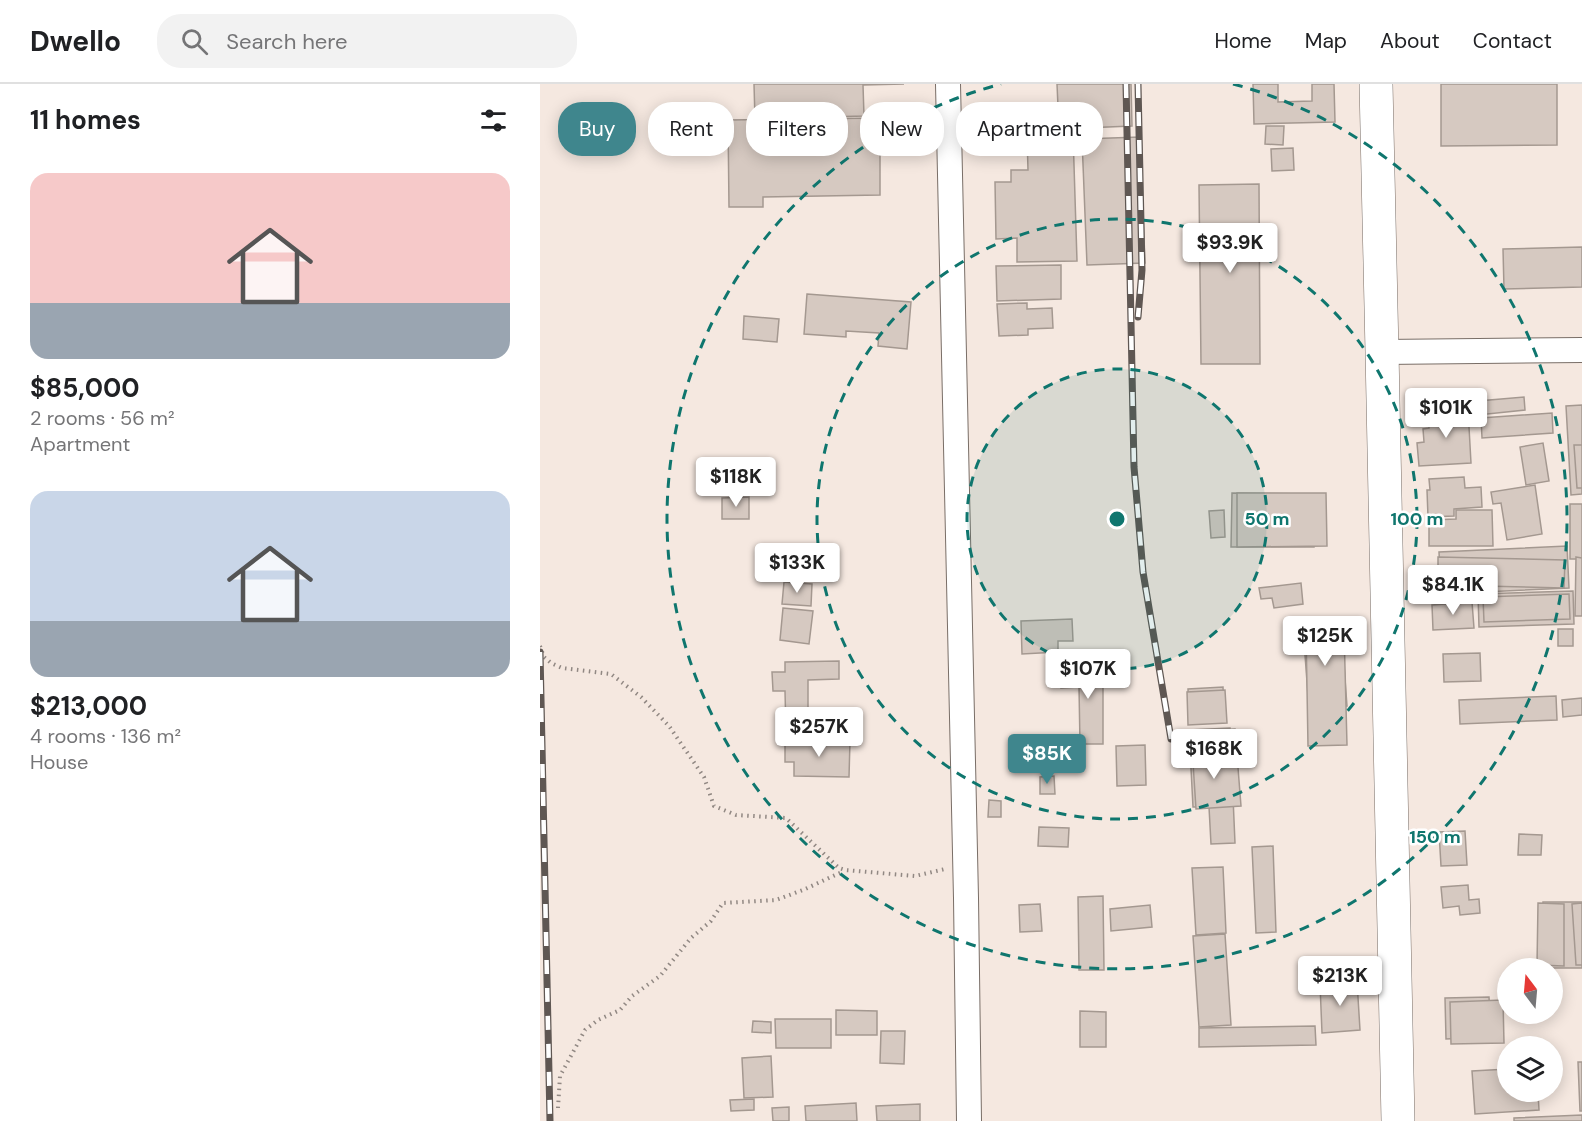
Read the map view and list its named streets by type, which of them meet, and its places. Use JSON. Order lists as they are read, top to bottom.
{
  "north": "top",
  "page": {
    "header": "Dwello",
    "search": "Search here",
    "nav": [
      "Home",
      "Map",
      "About",
      "Contact"
    ],
    "heading": "11 homes",
    "chip": [
      "Buy",
      "Rent",
      "Filters",
      "New",
      "Apartment"
    ],
    "list": [
      {
        "name": "$85,000",
        "note": "2 rooms · 56 m² · Apartment"
      },
      {
        "name": "$213,000",
        "note": "4 rooms · 136 m² · House"
      }
    ],
    "price": [
      "$93.9K",
      "$101K",
      "$118K",
      "$133K",
      "$84.1K",
      "$125K",
      "$107K",
      "$257K",
      "$168K",
      "$85K",
      "$213K"
    ]
  },
  "rings": ["50 m", "100 m", "150 m"]
}
